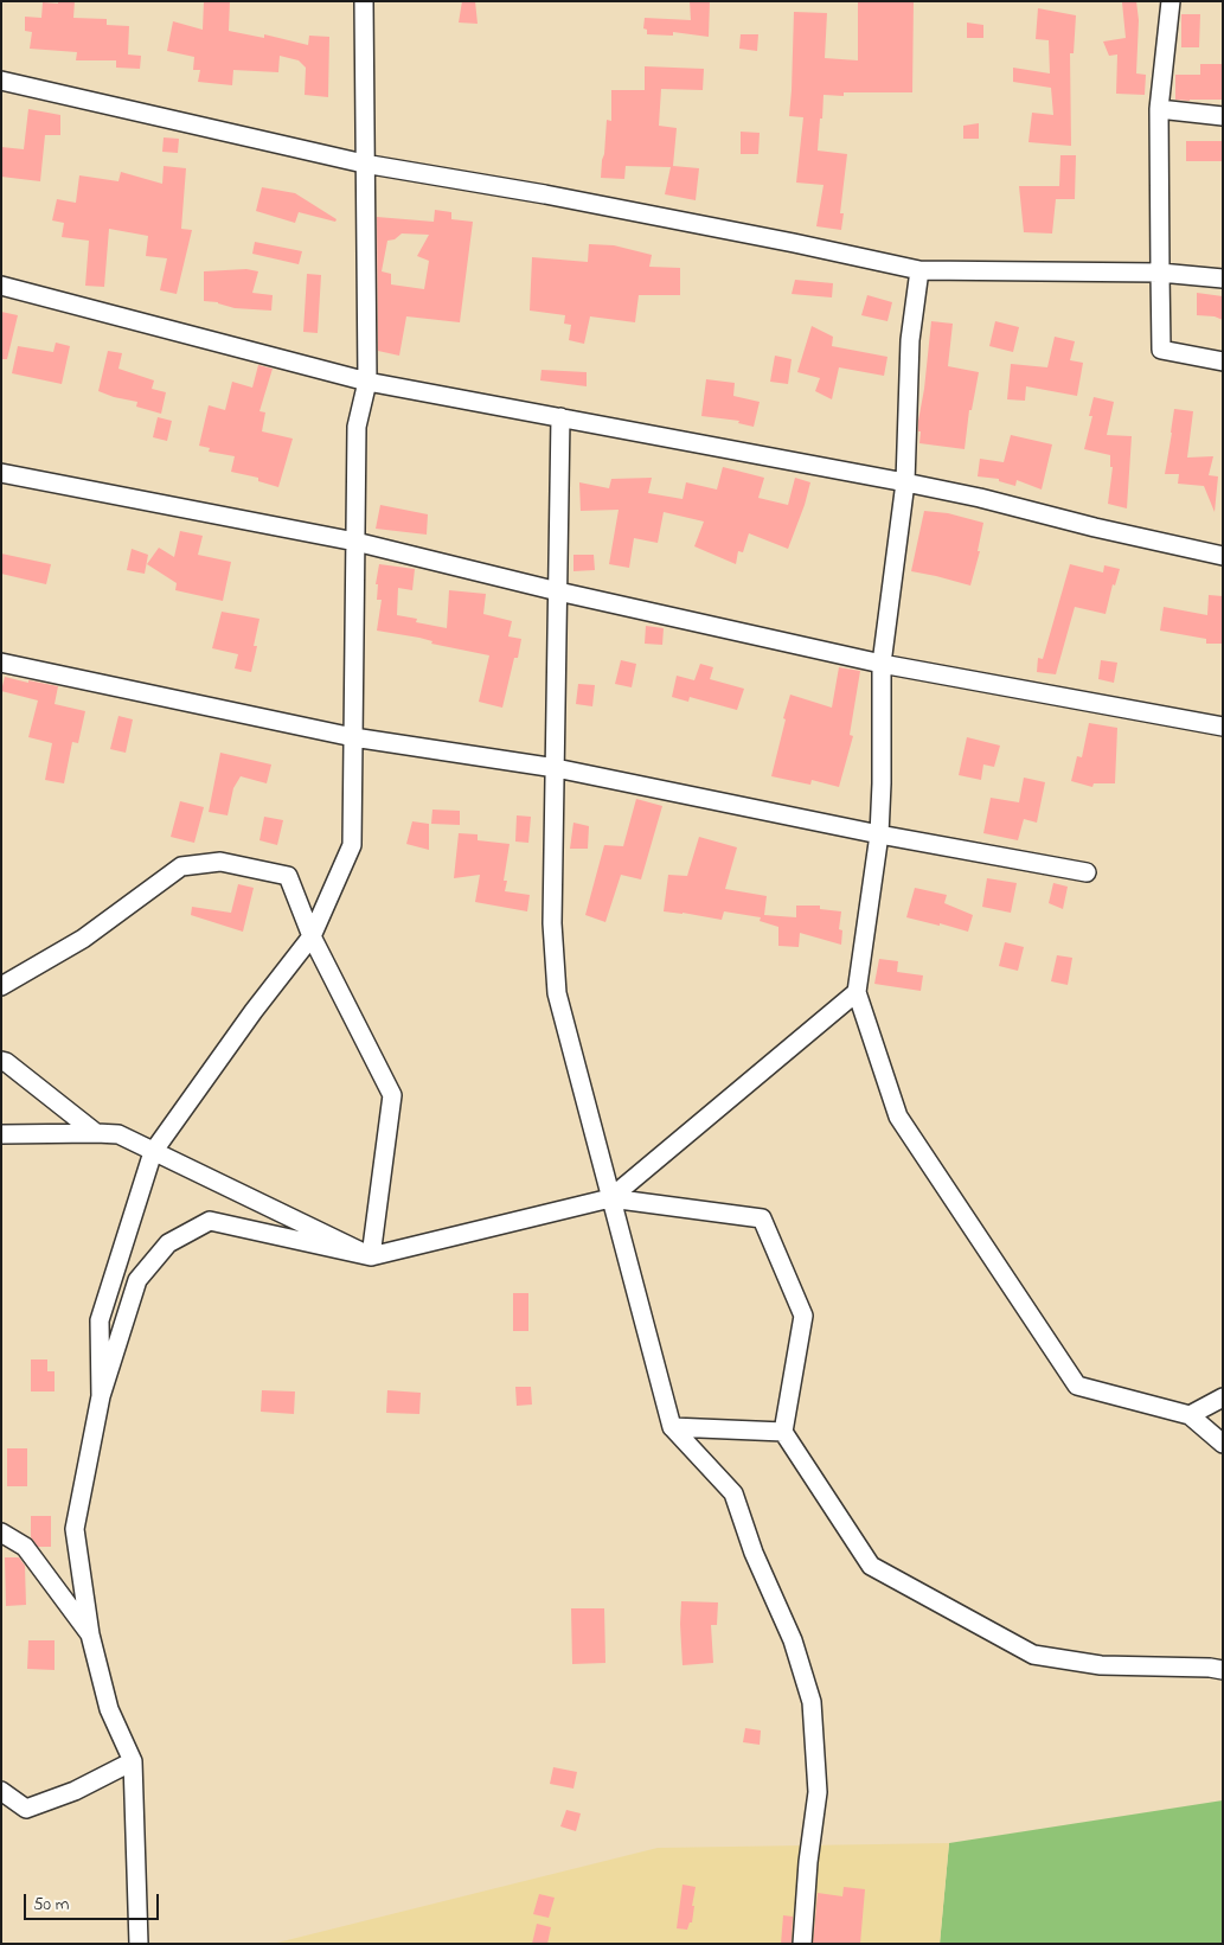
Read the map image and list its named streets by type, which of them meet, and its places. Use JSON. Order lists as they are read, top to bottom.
{
  "scale_bar": "50 m"
}
